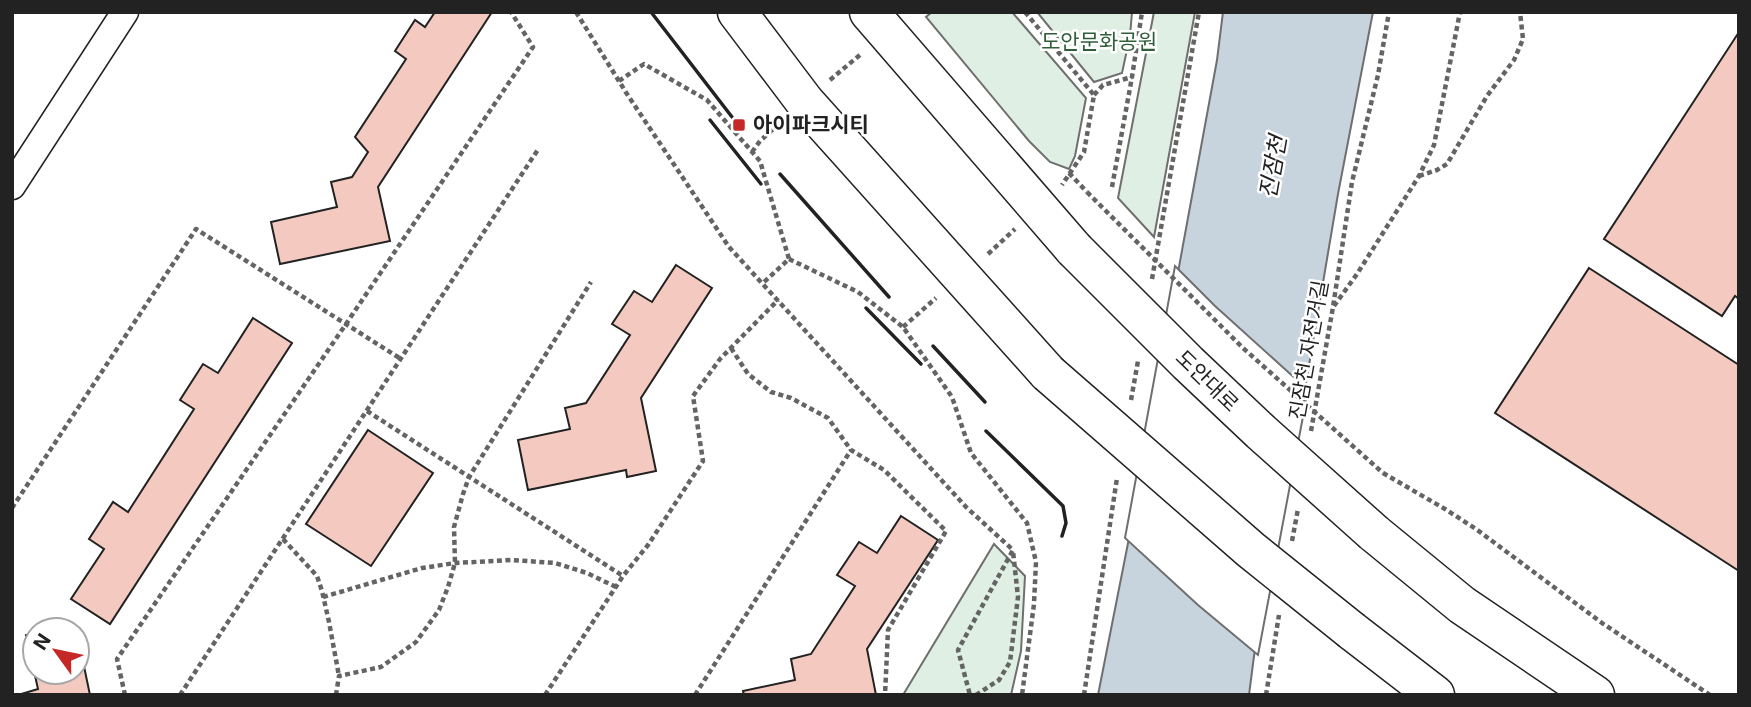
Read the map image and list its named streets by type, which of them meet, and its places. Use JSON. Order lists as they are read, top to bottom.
{
  "streets": {
    "main road": ["도안대로"],
    "path": ["진잠천 자전거길"]
  },
  "water": ["진잠천"],
  "parks": ["도안문화공원"],
  "places": {
    "transit": ["아이파크시티"]
  },
  "north": "top left"
}
